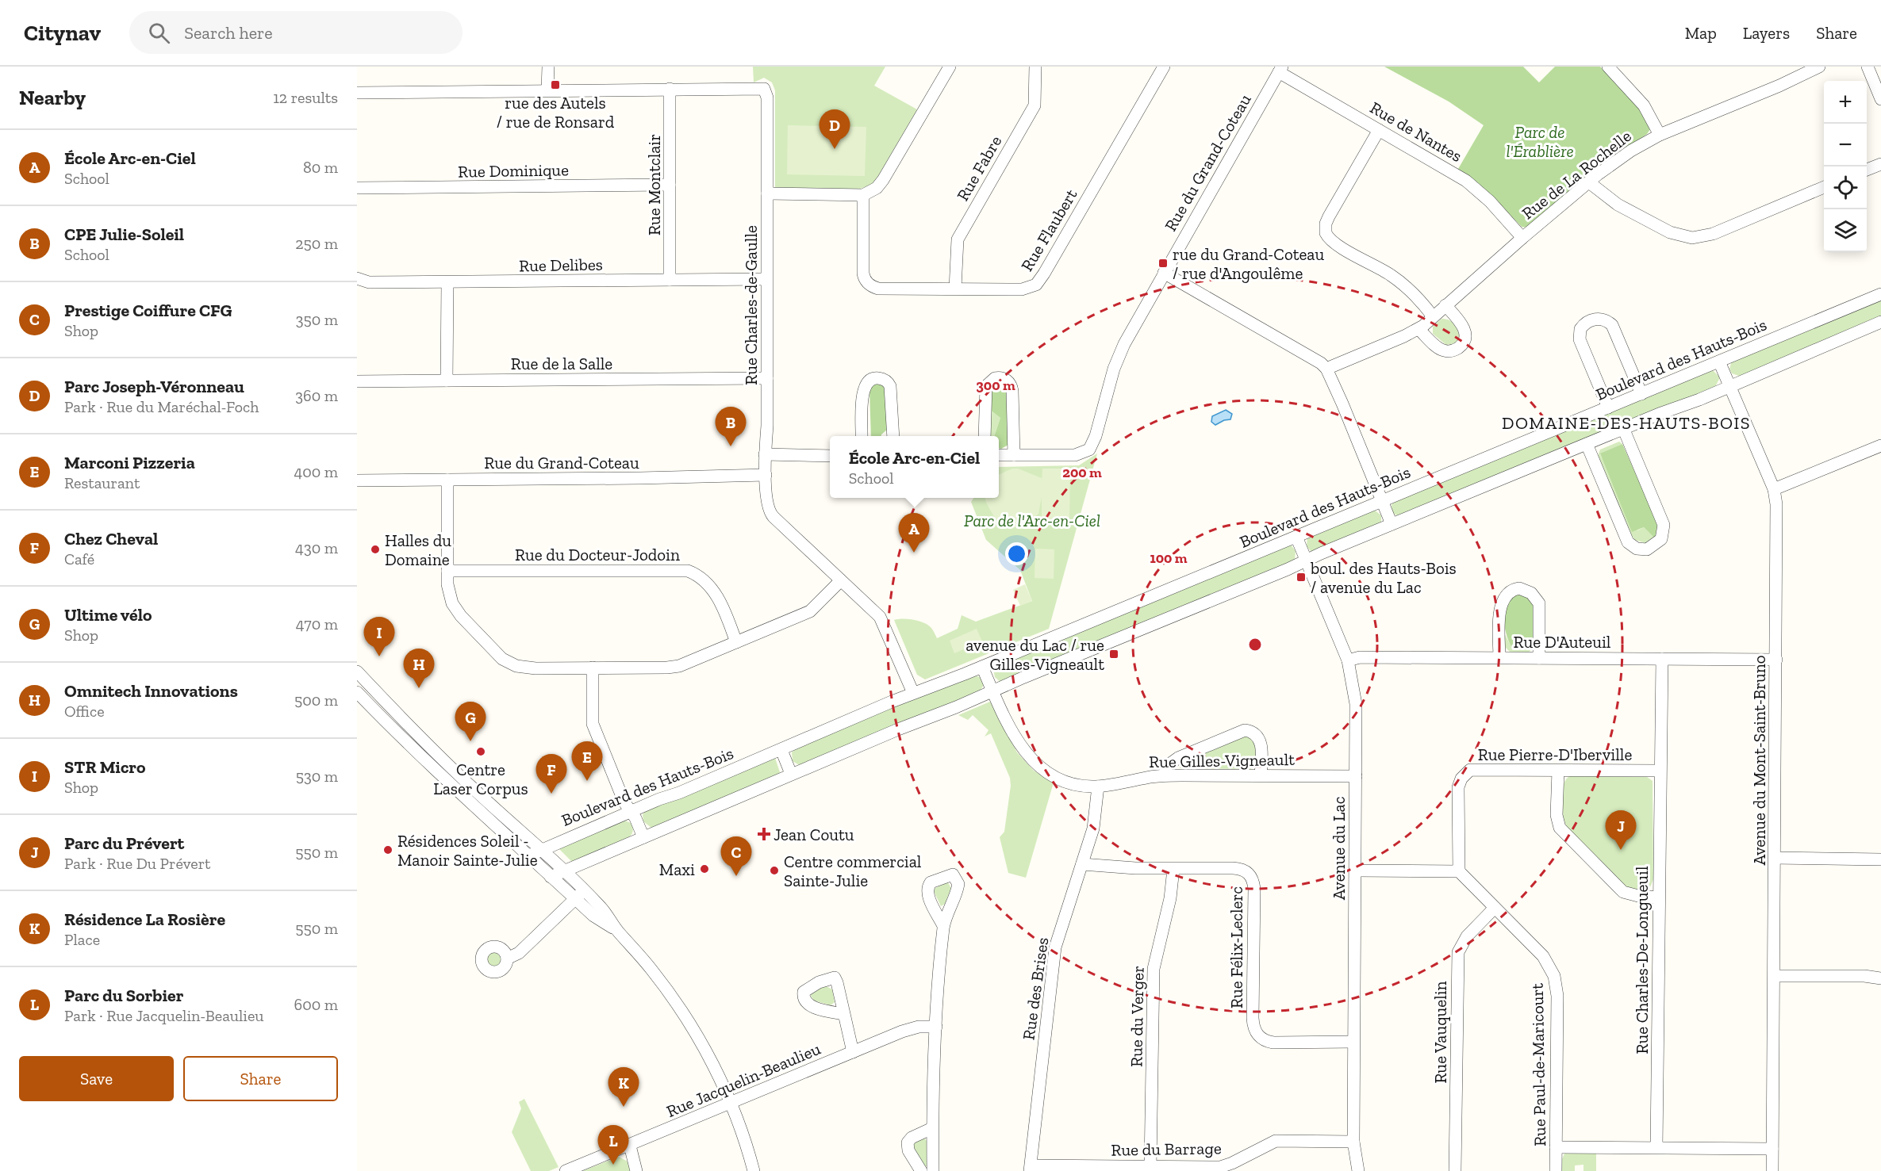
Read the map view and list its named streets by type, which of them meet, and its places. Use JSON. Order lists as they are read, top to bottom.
{
  "streets": {
    "street": [
      "Rue de Nantes",
      "Rue du Grand-Coteau",
      "Rue Fabre",
      "Rue Dominique",
      "Rue de La Rochelle",
      "Rue Montclair",
      "Rue Flaubert",
      "Rue Delibes",
      "Rue Charles-de-Gaulle",
      "Boulevard des Hauts-Bois",
      "Rue de la Salle",
      "Rue du Docteur-Jodoin",
      "Rue D'Auteuil",
      "Rue Pierre-D'Iberville",
      "Rue Gilles-Vigneault",
      "Avenue du Mont-Saint-Bruno",
      "Avenue du Lac",
      "Rue Félix-Leclerc",
      "Rue Charles-De-Longueuil",
      "Rue des Brises",
      "Rue du Verger",
      "Rue Vauquelin",
      "Rue Paul-de-Maricourt",
      "Rue Jacquelin-Beaulieu",
      "Rue du Barrage"
    ]
  },
  "crossings": [
    ["Rue de Nantes", "Rue du Grand-Coteau"],
    ["Rue de Nantes", "Rue de La Rochelle"],
    ["Rue du Grand-Coteau", "Rue Charles-de-Gaulle"],
    ["Rue Fabre", "Rue Flaubert"],
    ["Rue Dominique", "Rue Montclair"],
    ["Rue Montclair", "Rue Delibes"],
    ["Rue Montclair", "Rue Charles-de-Gaulle"],
    ["Rue Delibes", "Rue Charles-de-Gaulle"],
    ["Rue Charles-de-Gaulle", "Boulevard des Hauts-Bois"],
    ["Rue Charles-de-Gaulle", "Rue de la Salle"],
    ["Boulevard des Hauts-Bois", "Rue Gilles-Vigneault"],
    ["Boulevard des Hauts-Bois", "Avenue du Mont-Saint-Bruno"],
    ["Boulevard des Hauts-Bois", "Avenue du Lac"],
    ["Rue D'Auteuil", "Avenue du Mont-Saint-Bruno"],
    ["Rue D'Auteuil", "Avenue du Lac"],
    ["Rue D'Auteuil", "Rue Charles-De-Longueuil"],
    ["Rue Pierre-D'Iberville", "Rue Charles-De-Longueuil"],
    ["Rue Pierre-D'Iberville", "Rue Paul-de-Maricourt"],
    ["Rue Gilles-Vigneault", "Avenue du Lac"],
    ["Rue Gilles-Vigneault", "Rue des Brises"],
    ["Avenue du Lac", "Rue Félix-Leclerc"],
    ["Avenue du Lac", "Rue du Barrage"],
    ["Rue Félix-Leclerc", "Rue des Brises"],
    ["Rue Félix-Leclerc", "Rue du Verger"],
    ["Rue des Brises", "Rue du Barrage"],
    ["Rue du Verger", "Rue du Barrage"],
    ["Rue Vauquelin", "Rue Paul-de-Maricourt"]
  ],
  "districts": ["DOMAINE-DES-HAUTS-BOIS"],
  "parks": ["Parc de l'Érablière", "Parc de l'Arc-en-Ciel"],
  "places": {
    "transit": [
      "rue des Autels / rue de Ronsard",
      "rue du Grand-Coteau / rue d'Angoulême",
      "boul. des Hauts-Bois / avenue du Lac",
      "avenue du Lac / rue Gilles-Vigneault"
    ],
    "other": [
      "Halles du Domaine",
      "Centre Laser Corpus",
      "Résidences Soleil - Manoir Sainte-Julie",
      "Maxi",
      "Centre commercial Sainte-Julie"
    ],
    "health": ["Jean Coutu"]
  },
  "page": {
    "header": "Citynav",
    "search": "Search here",
    "nav": ["Map", "Layers", "Share"],
    "heading": ["Nearby", "12 results"],
    "map_buttons": ["+", "−"],
    "pins": [
      "D",
      "B",
      "A",
      "I",
      "H",
      "G",
      "E",
      "F",
      "J",
      "C",
      "K",
      "L"
    ],
    "list": [
      {
        "mark": "A",
        "name": "École Arc-en-Ciel",
        "note": "School",
        "value": "80 m"
      },
      {
        "mark": "B",
        "name": "CPE Julie-Soleil",
        "note": "School",
        "value": "250 m"
      },
      {
        "mark": "C",
        "name": "Prestige Coiffure CFG",
        "note": "Shop",
        "value": "350 m"
      },
      {
        "mark": "D",
        "name": "Parc Joseph-Véronneau",
        "note": "Park · Rue du Maréchal-Foch",
        "value": "360 m"
      },
      {
        "mark": "E",
        "name": "Marconi Pizzeria",
        "note": "Restaurant",
        "value": "400 m"
      },
      {
        "mark": "F",
        "name": "Chez Cheval",
        "note": "Café",
        "value": "430 m"
      },
      {
        "mark": "G",
        "name": "Ultime vélo",
        "note": "Shop",
        "value": "470 m"
      },
      {
        "mark": "H",
        "name": "Omnitech Innovations",
        "note": "Office",
        "value": "500 m"
      },
      {
        "mark": "I",
        "name": "STR Micro",
        "note": "Shop",
        "value": "530 m"
      },
      {
        "mark": "J",
        "name": "Parc du Prévert",
        "note": "Park · Rue Du Prévert",
        "value": "550 m"
      },
      {
        "mark": "K",
        "name": "Résidence La Rosière",
        "note": "Place",
        "value": "550 m"
      },
      {
        "mark": "L",
        "name": "Parc du Sorbier",
        "note": "Park · Rue Jacquelin-Beaulieu",
        "value": "600 m"
      }
    ],
    "popup": ["École Arc-en-Ciel", "School"],
    "buttons": ["Save", "Share"]
  },
  "rings": ["300 m", "200 m", "100 m"]
}
